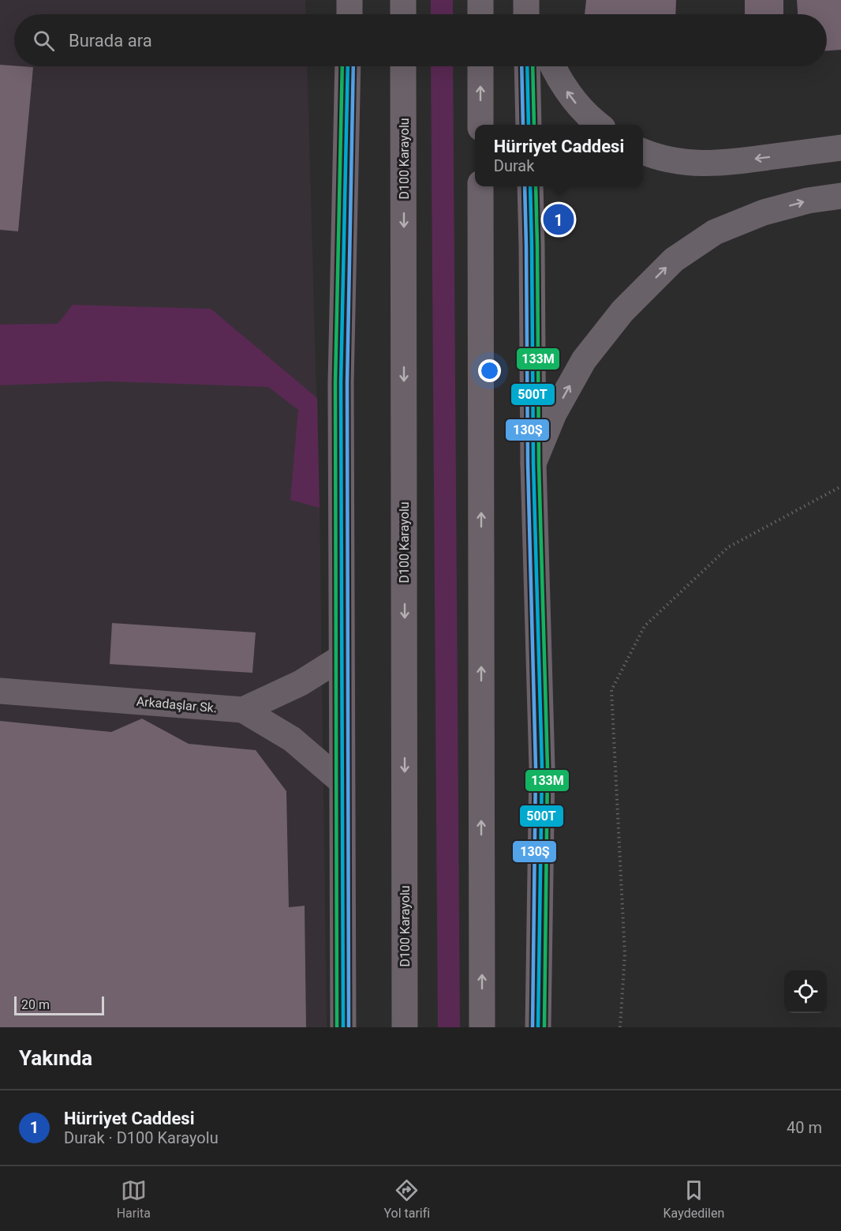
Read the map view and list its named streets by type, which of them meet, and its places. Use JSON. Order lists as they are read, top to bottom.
{
  "streets": {
    "highway": ["D100 Karayolu"],
    "street": ["Arkadaşlar Sk."]
  },
  "lines": ["transit line 500T", "transit line 130Ş", "transit line 133M"],
  "scale_bar": "20 m",
  "page": {
    "search": "Burada ara",
    "popup": ["Hürriyet Caddesi", "Durak"],
    "pins": "1",
    "scale": "20 m",
    "heading": "Yakında",
    "list": [
      {
        "mark": "1",
        "name": "Hürriyet Caddesi",
        "note": "Durak · D100 Karayolu",
        "value": "40 m"
      }
    ],
    "nav": ["Harita", "Yol tarifi", "Kaydedilen"]
  }
}
